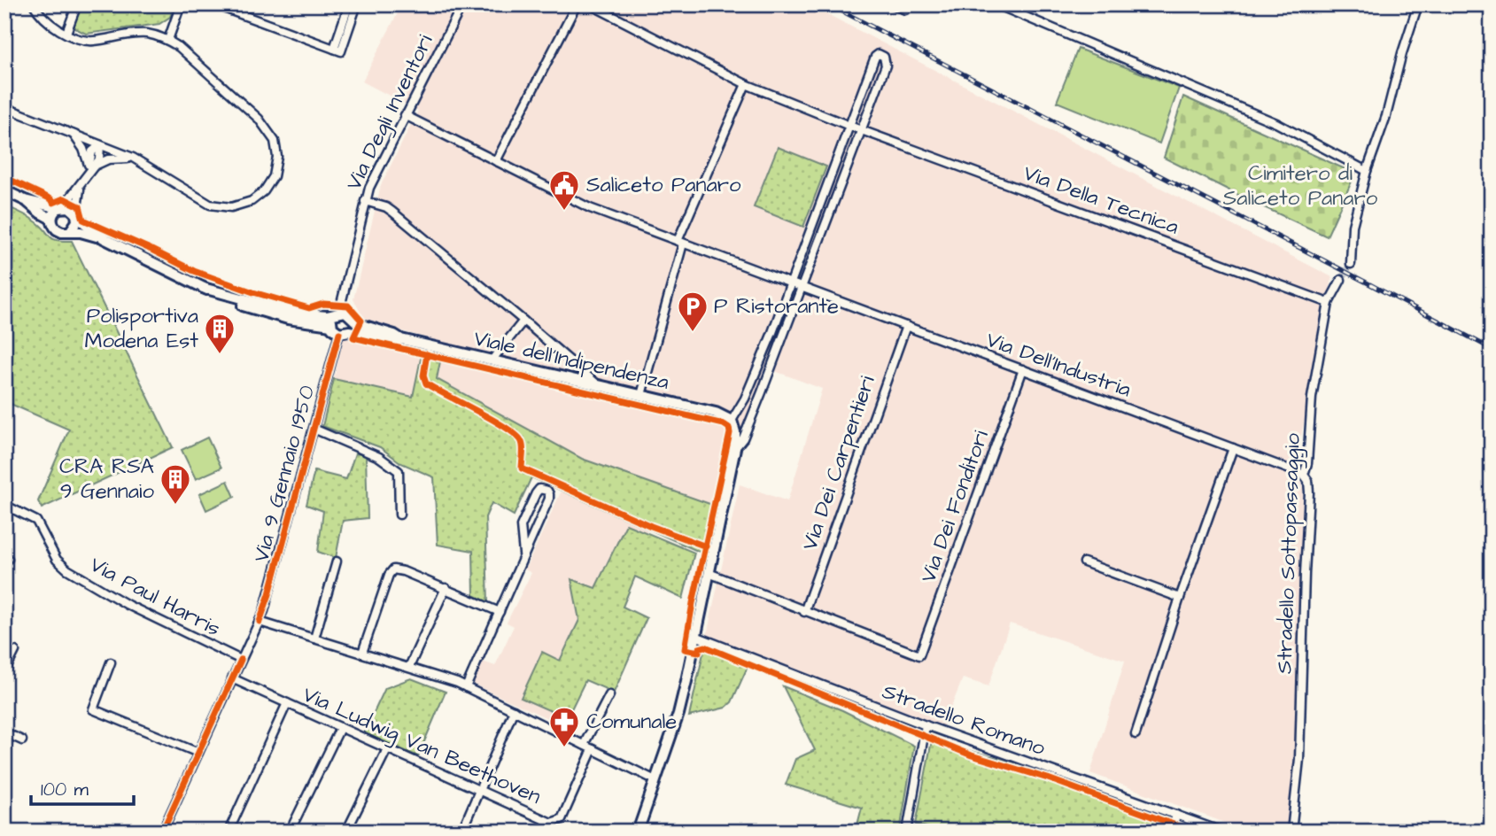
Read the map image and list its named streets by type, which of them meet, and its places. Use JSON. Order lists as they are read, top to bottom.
{
  "streets": {
    "street": [
      "Via Degli Inventori",
      "Via Della Tecnica",
      "Viale dell'Indipendenza",
      "Via Dell'Industria",
      "Via Dei Carpentieri",
      "Via 9 Gennaio 1950",
      "Via Dei Fonditori",
      "Stradello Sottopassaggio",
      "Via Paul Harris",
      "Stradello Romano",
      "Via Ludwig Van Beethoven"
    ]
  },
  "crossings": [
    ["Via Degli Inventori", "Viale dell'Indipendenza"],
    ["Via Degli Inventori", "Via Dell'Industria"],
    ["Via Della Tecnica", "Stradello Sottopassaggio"],
    ["Viale dell'Indipendenza", "Via 9 Gennaio 1950"],
    ["Via Dell'Industria", "Via Dei Carpentieri"],
    ["Via Dell'Industria", "Via Dei Fonditori"],
    ["Via Dell'Industria", "Stradello Sottopassaggio"],
    ["Via Dei Carpentieri", "Via Dei Fonditori"]
  ],
  "parks": ["Cimitero di Saliceto Panaro"],
  "places": {
    "public building": ["Saliceto Panaro"],
    "parking": ["P Ristorante"],
    "building": ["Polisportiva Modena Est", "CRA RSA 9 Gennaio"],
    "pharmacy": ["Comunale"]
  },
  "scale_bar": "100 m"
}
